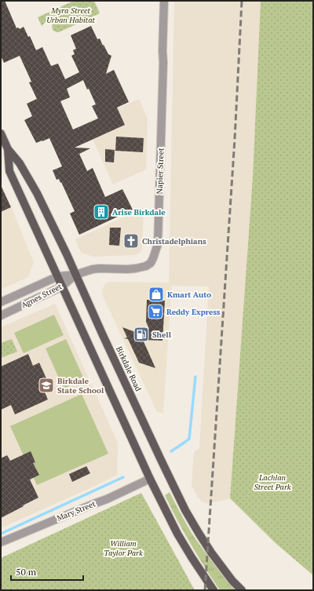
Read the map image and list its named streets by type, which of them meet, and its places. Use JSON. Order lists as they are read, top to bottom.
{
  "streets": {
    "main road": ["Birkdale Road"],
    "street": ["Napier Street", "Agnes Street", "Mary Street"]
  },
  "crossings": [
    ["Napier Street", "Agnes Street"],
    ["Napier Street", "Birkdale Road"],
    ["Agnes Street", "Birkdale Road"],
    ["Birkdale Road", "Mary Street"]
  ],
  "parks": ["Myra Street Urban Habitat", "Lachlan Street Park", "William Taylor Park"],
  "places": {
    "building": ["Arise Birkdale"],
    "church": ["Christadelphians"],
    "shop": ["Kmart Auto"],
    "supermarket": ["Reddy Express"],
    "fuel station": ["Shell"],
    "school or university": ["Birkdale State School"]
  },
  "scale_bar": "50 m"
}
